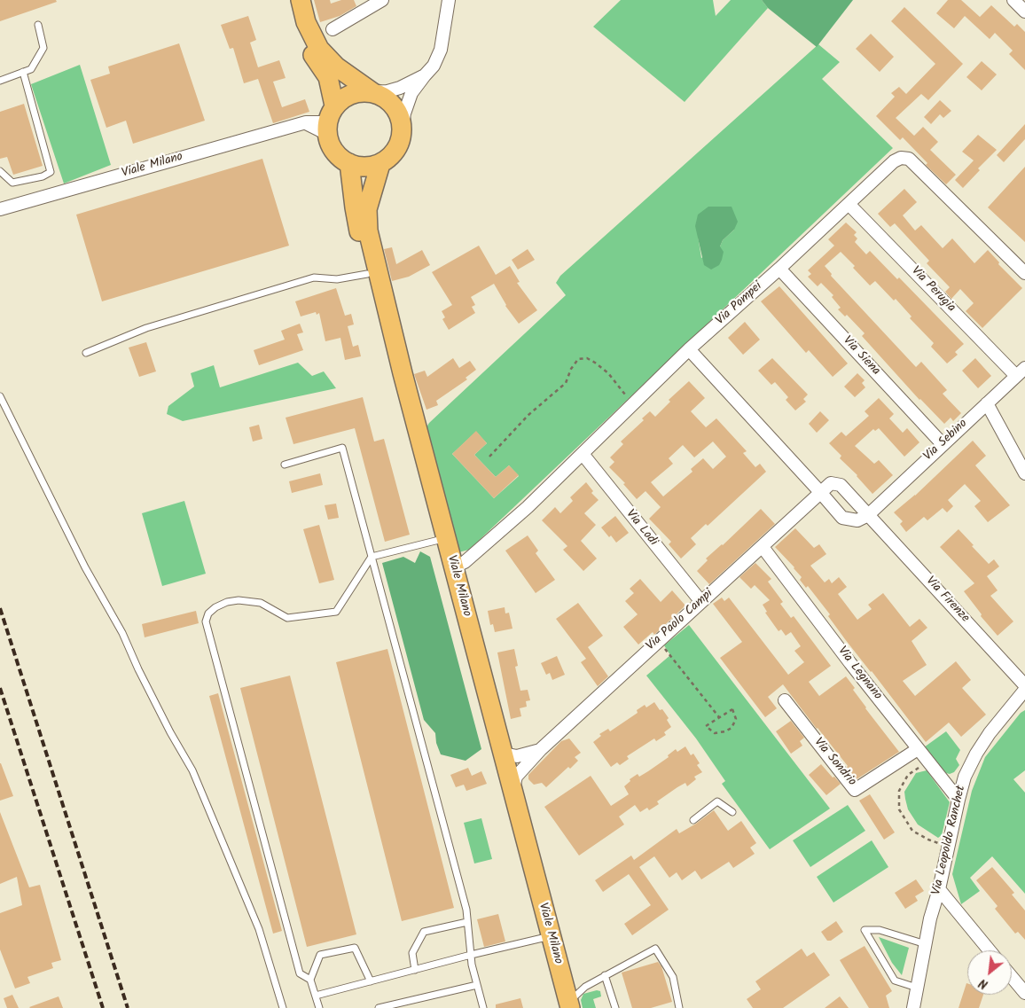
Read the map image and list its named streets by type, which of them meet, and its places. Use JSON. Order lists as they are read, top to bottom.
{
  "streets": {
    "main road": ["Viale Milano"],
    "street": [
      "Via Perugia",
      "Via Pompei",
      "Via Siena",
      "Via Sebino",
      "Via Lodi",
      "Via Firenze",
      "Via Paolo Campi",
      "Via Legnano",
      "Via Sondrio",
      "Via Leopoldo Ranchet"
    ]
  },
  "crossings": [
    ["Viale Milano", "Via Pompei"],
    ["Viale Milano", "Via Paolo Campi"],
    ["Via Perugia", "Via Pompei"],
    ["Via Perugia", "Via Sebino"],
    ["Via Pompei", "Via Siena"],
    ["Via Pompei", "Via Lodi"],
    ["Via Siena", "Via Sebino"],
    ["Via Sebino", "Via Firenze"],
    ["Via Lodi", "Via Paolo Campi"],
    ["Via Firenze", "Via Paolo Campi"],
    ["Via Paolo Campi", "Via Legnano"],
    ["Via Legnano", "Via Sondrio"],
    ["Via Legnano", "Via Leopoldo Ranchet"]
  ],
  "north": "bottom left"
}
